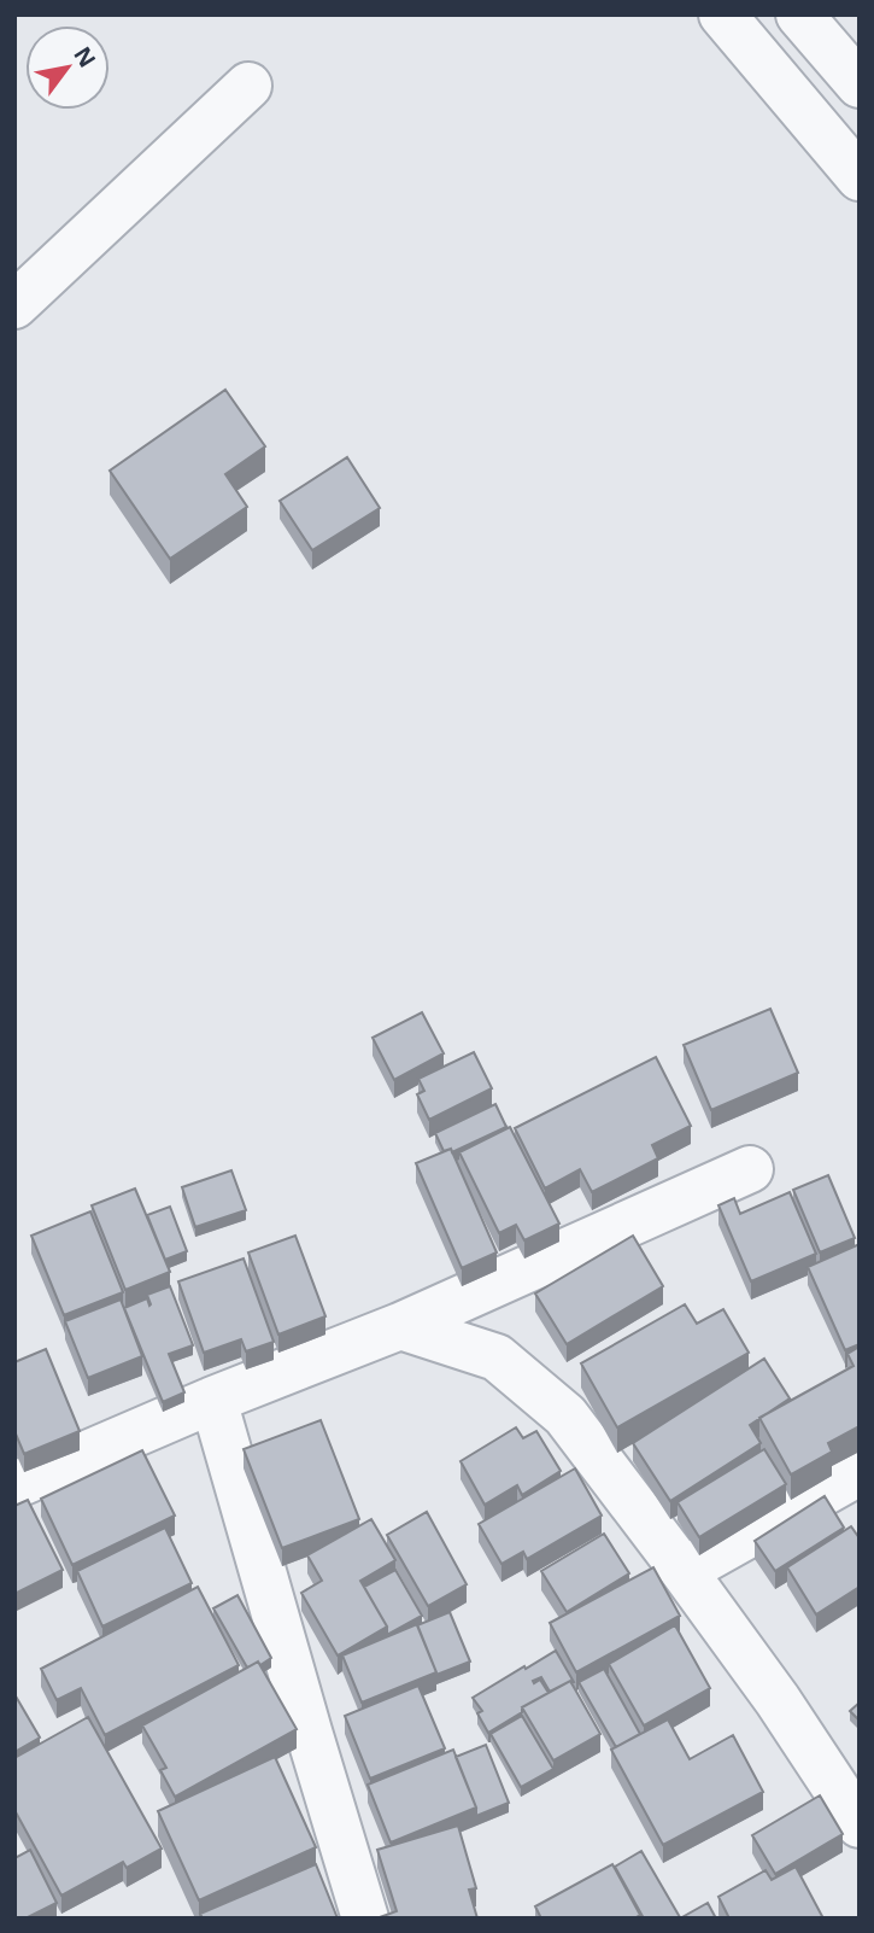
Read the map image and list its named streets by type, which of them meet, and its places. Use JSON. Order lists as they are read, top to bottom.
{
  "north": "top right"
}
